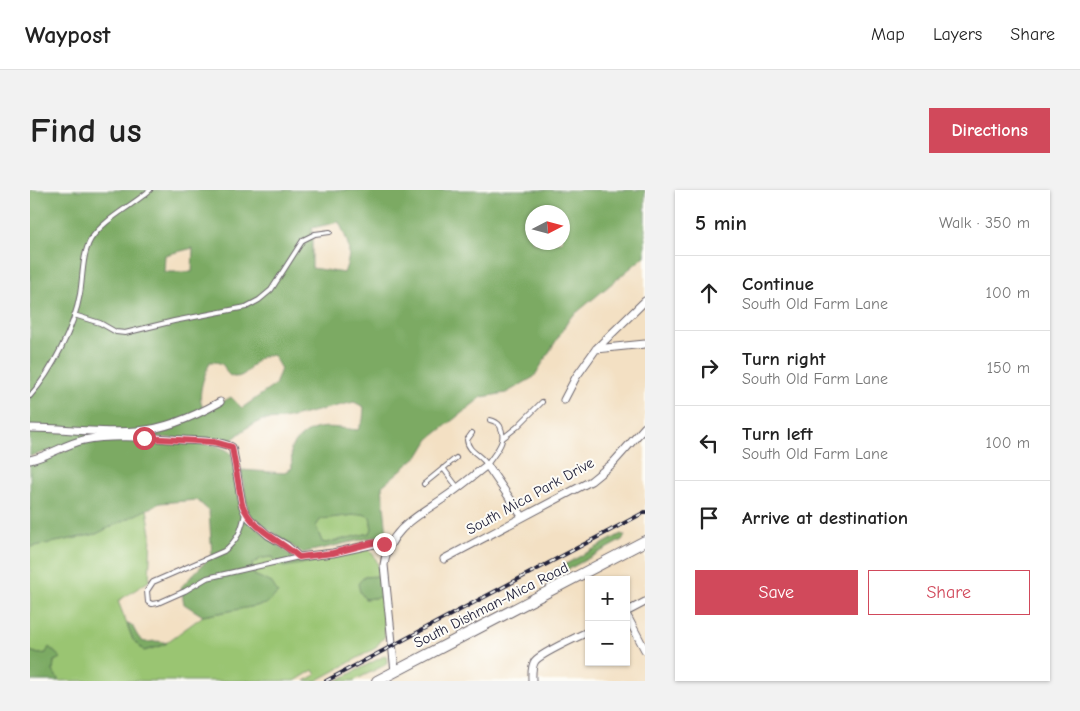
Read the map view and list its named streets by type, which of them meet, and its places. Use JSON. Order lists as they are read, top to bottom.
{
  "streets": {
    "main road": ["South Dishman-Mica Road"],
    "street": ["South Mica Park Drive"]
  },
  "north": "right",
  "page": {
    "header": "Waypost",
    "nav": ["Map", "Layers", "Share"],
    "buttons": [
      "Directions",
      ["Save", "Share"]
    ],
    "title": "Find us",
    "heading": ["5 min", "Walk · 350 m"],
    "list": [
      ["Continue", "South Old Farm Lane", "100 m"],
      ["Turn right", "South Old Farm Lane", "150 m"],
      ["Turn left", "South Old Farm Lane", "100 m"],
      "Arrive at destination"
    ],
    "map_buttons": ["+", "−"]
  }
}
